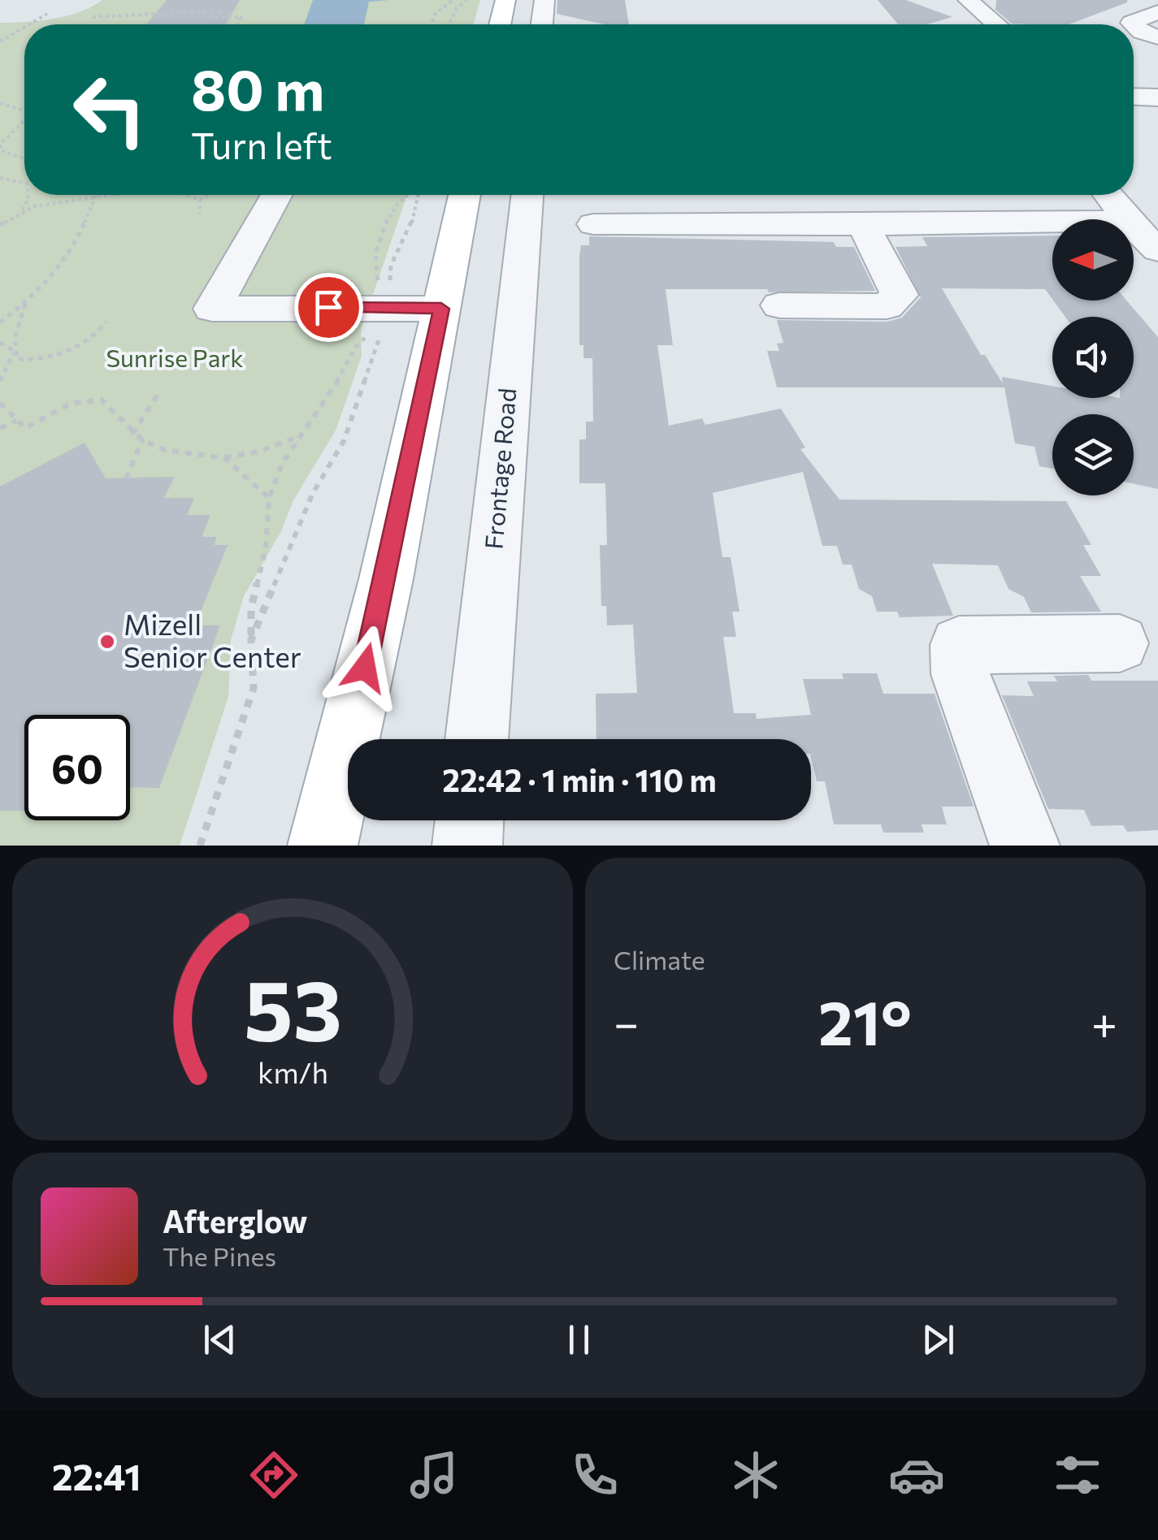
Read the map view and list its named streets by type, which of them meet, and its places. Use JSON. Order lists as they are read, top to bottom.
{
  "streets": {
    "street": ["Frontage Road"]
  },
  "parks": ["Sunrise Park"],
  "places": ["Mizell Senior Center"],
  "north": "left",
  "page": {
    "turn": ["80 m", "Turn left"],
    "limit": "60",
    "trip": "22:42 · 1 min · 110 m",
    "tile": "Climate",
    "heat": ["−", "21°", "+"],
    "song": ["Afterglow", "The Pines"],
    "tabs": "22:41",
    "gauge": ["53", "km/h"]
  }
}
